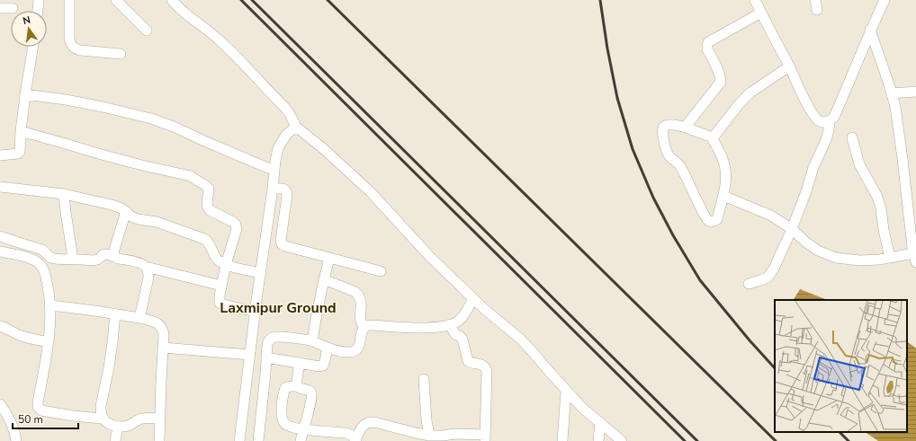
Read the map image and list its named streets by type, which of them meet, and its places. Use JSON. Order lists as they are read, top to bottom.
{
  "districts": ["Laxmipur Ground"],
  "scale_bar": "50 m",
  "north": "top"
}
